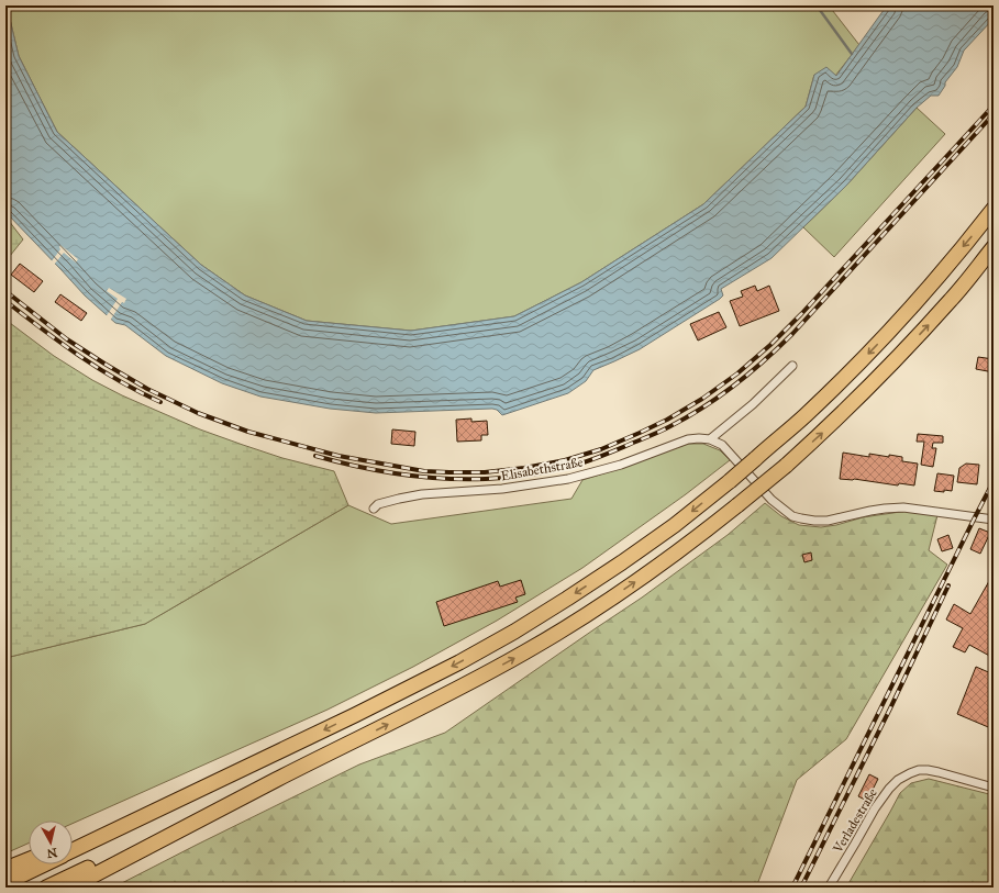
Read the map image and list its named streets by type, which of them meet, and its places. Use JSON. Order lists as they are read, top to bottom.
{
  "streets": {
    "street": ["Elisabethstraße", "Verladestraße"]
  },
  "north": "bottom"
}
